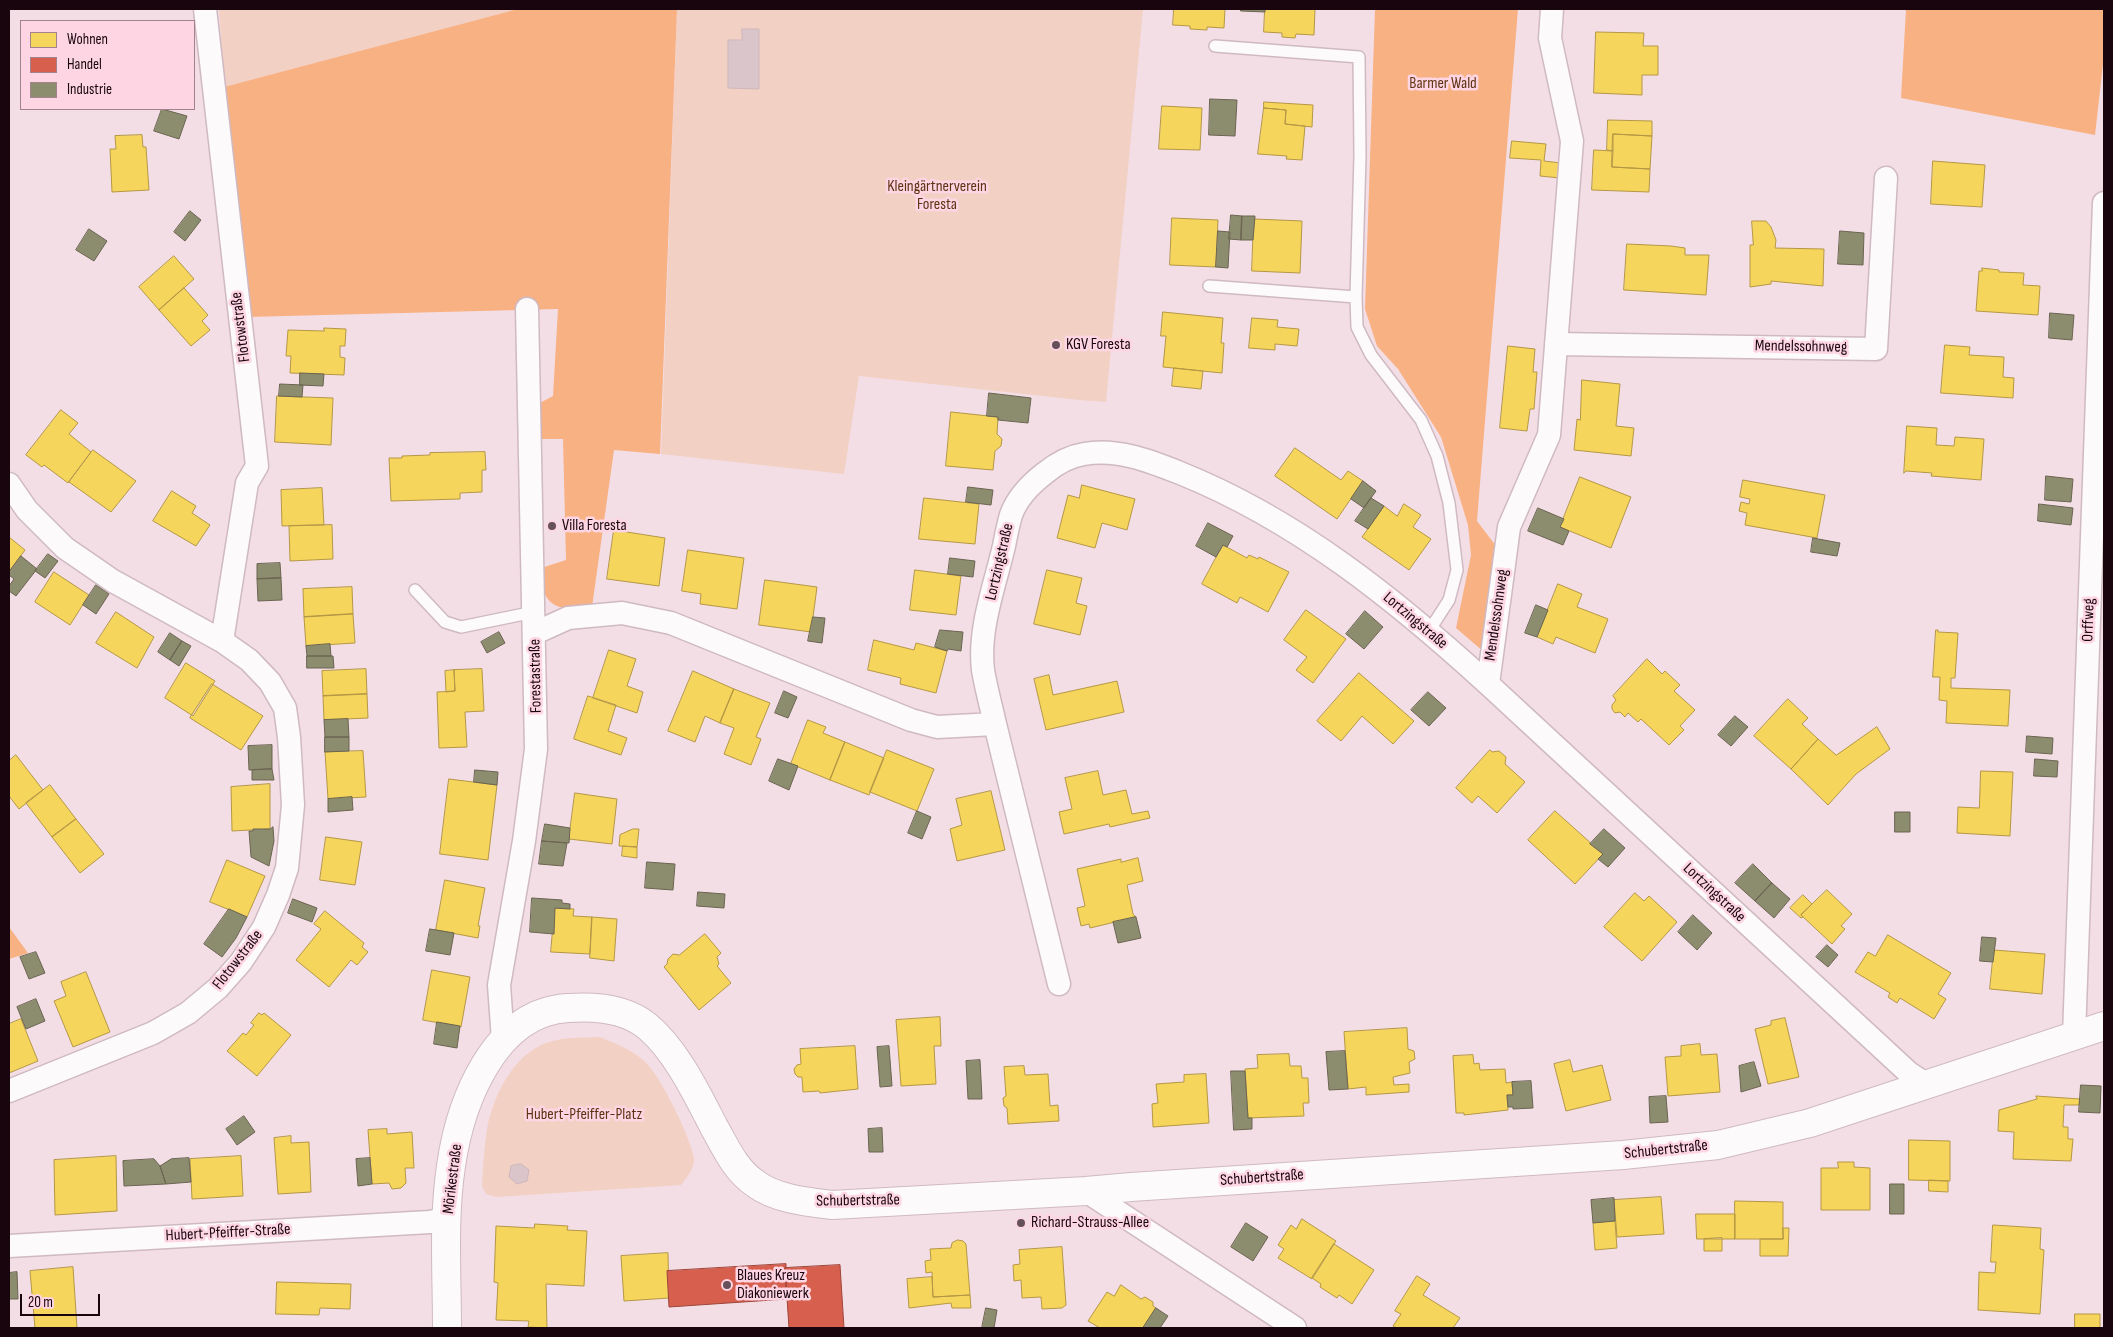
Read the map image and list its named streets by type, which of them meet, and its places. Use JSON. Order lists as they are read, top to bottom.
{
  "streets": {
    "street": [
      "Flotowstraße",
      "Mendelssohnweg",
      "Lortzingstraße",
      "Orffweg",
      "Forestastraße",
      "Schubertstraße",
      "Mörikestraße",
      "Hubert-Pfeiffer-Straße"
    ]
  },
  "crossings": [
    ["Mendelssohnweg", "Lortzingstraße"],
    ["Lortzingstraße", "Schubertstraße"],
    ["Orffweg", "Schubertstraße"],
    ["Forestastraße", "Schubertstraße"],
    ["Forestastraße", "Mörikestraße"],
    ["Schubertstraße", "Mörikestraße"],
    ["Mörikestraße", "Hubert-Pfeiffer-Straße"]
  ],
  "parks": ["Barmer Wald", "Kleingärtnerverein Foresta", "Hubert-Pfeiffer-Platz"],
  "places": [
    "KGV Foresta",
    "Villa Foresta",
    "Richard-Strauss-Allee",
    "Blaues Kreuz Diakoniewerk"
  ],
  "legend": ["Wohnen", "Handel", "Industrie"],
  "scale_bar": "20 m"
}
